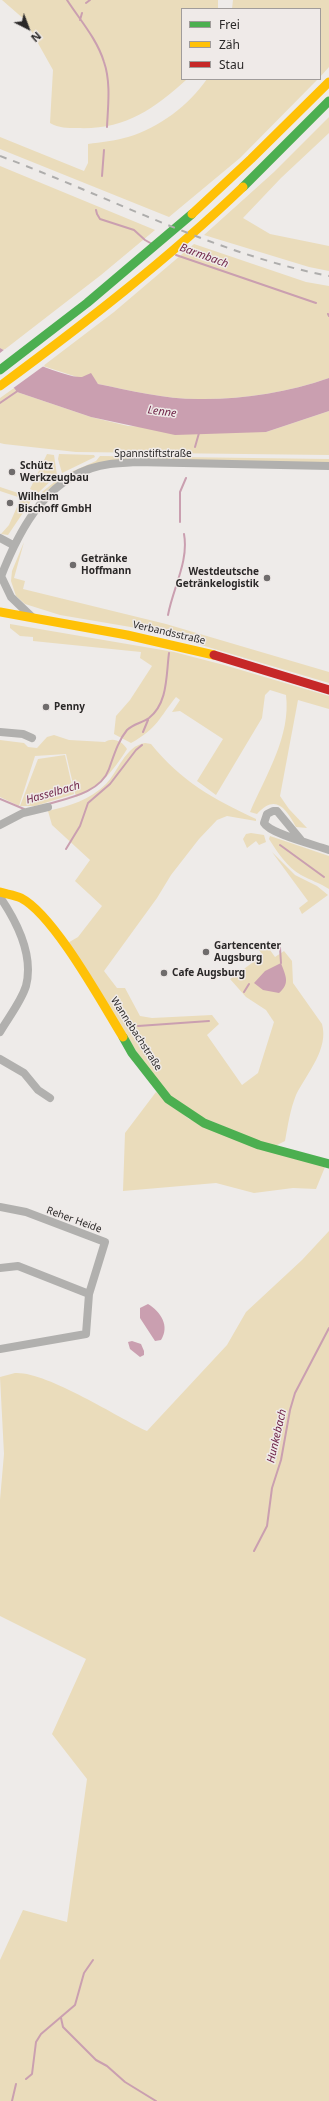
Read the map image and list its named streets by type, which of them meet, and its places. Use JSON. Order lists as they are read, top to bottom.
{
  "streets": {
    "main road": ["Verbandsstraße", "Wannebachstraße"],
    "street": ["Spannstiftstraße", "Reher Heide"]
  },
  "crossings": [
    ["Spannstiftstraße", "Verbandsstraße"]
  ],
  "water": [
    "Barmbach",
    "Lenne",
    "Hasselbach",
    "Hunkebach"
  ],
  "places": [
    "Schütz Werkzeugbau",
    "Wilhelm Bischoff GmbH",
    "Getränke Hoffmann",
    "Westdeutsche Getränkelogistik",
    "Penny",
    "Gartencenter Augsburg",
    "Cafe Augsburg"
  ],
  "legend": ["Frei", "Zäh", "Stau"],
  "north": "bottom right"
}
